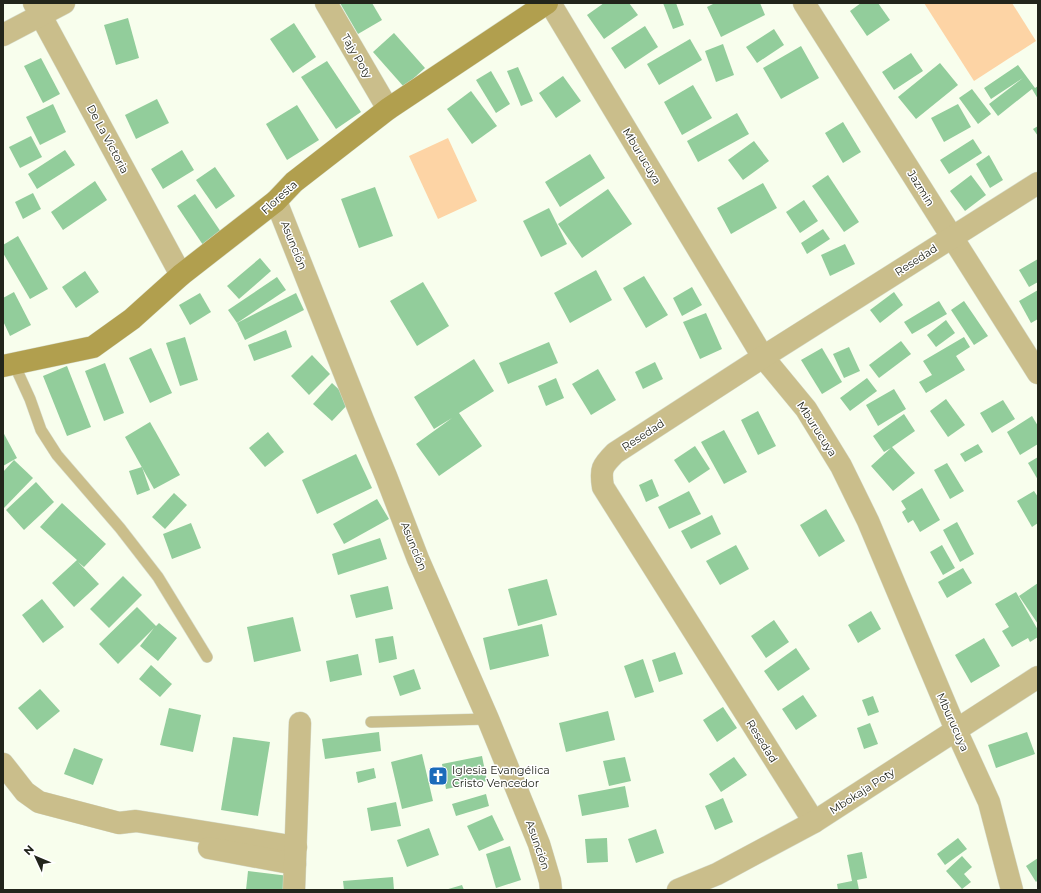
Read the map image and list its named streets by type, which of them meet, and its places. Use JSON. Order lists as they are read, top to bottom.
{
  "streets": {
    "street": [
      "Tajy Poty",
      "De La Victoria",
      "Mburucuya",
      "Jazmin",
      "Floresta",
      "Asunción",
      "Resedad",
      "Mbokaja Poty"
    ]
  },
  "crossings": [
    ["Tajy Poty", "Floresta"],
    ["De La Victoria", "Floresta"],
    ["Mburucuya", "Resedad"],
    ["Mburucuya", "Mbokaja Poty"],
    ["Jazmin", "Resedad"],
    ["Floresta", "Asunción"],
    ["Resedad", "Mbokaja Poty"]
  ],
  "places": {
    "church": ["Iglesia Evangélica Cristo Vencedor"]
  },
  "north": "top left"
}
